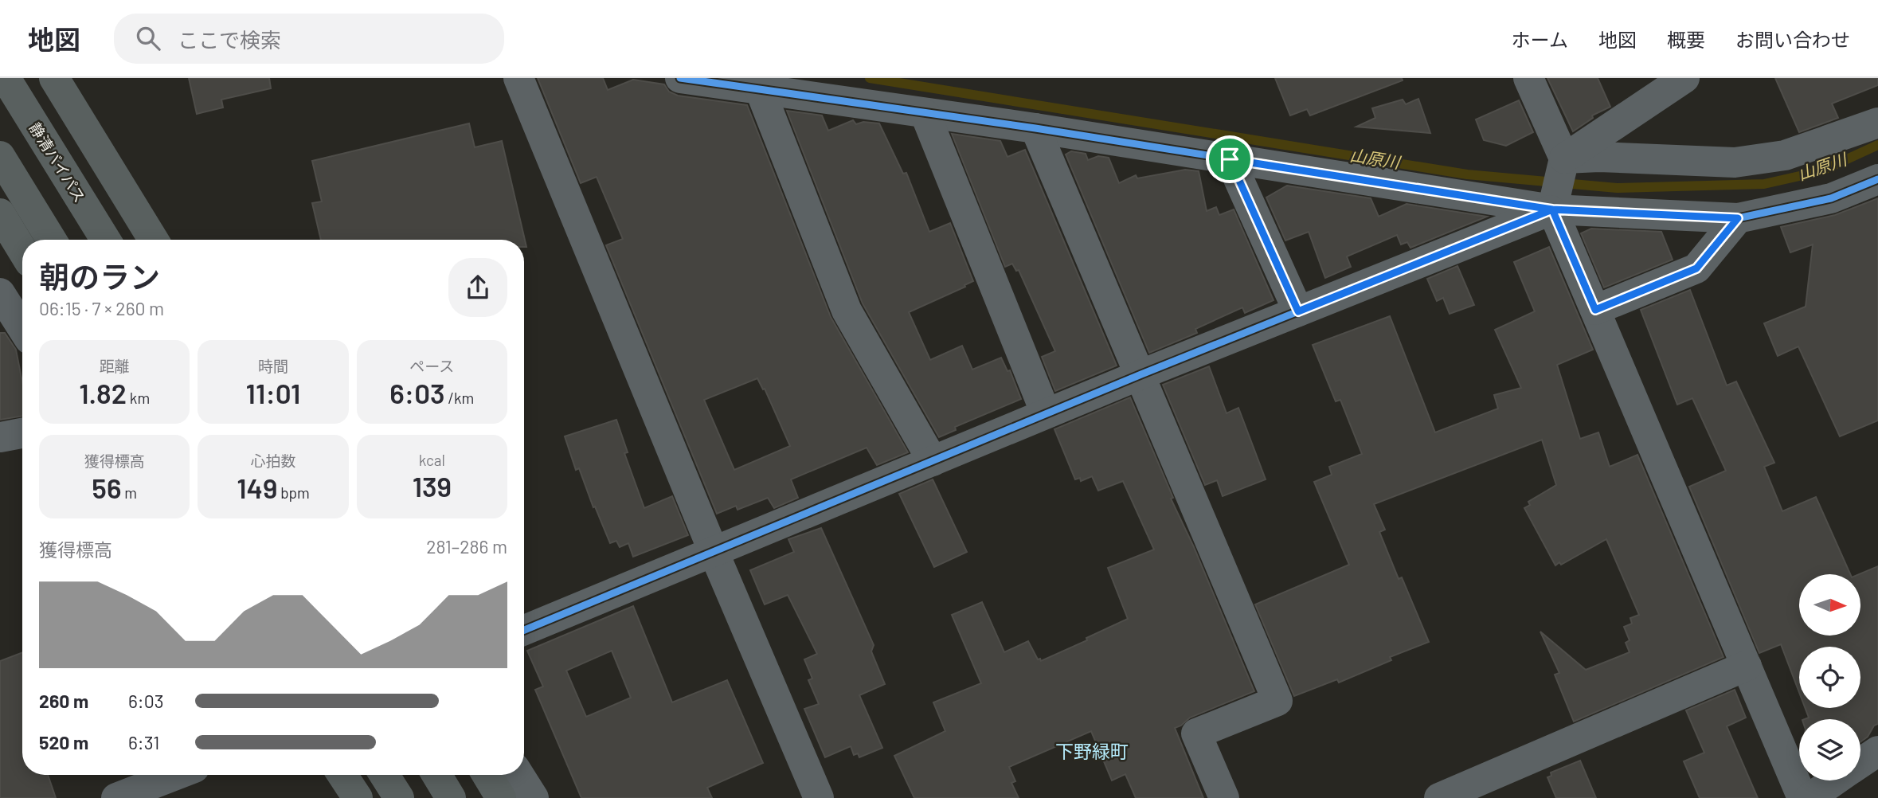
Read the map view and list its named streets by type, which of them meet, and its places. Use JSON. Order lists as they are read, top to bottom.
{
  "streets": {
    "highway": ["静清バイパス"]
  },
  "districts": ["下野緑町"],
  "water": ["山原川"],
  "north": "right",
  "page": {
    "header": "地図",
    "search": "ここで検索",
    "nav": [
      "ホーム",
      "地図",
      "概要",
      "お問い合わせ"
    ],
    "heading": ["朝のラン", "06:15 · 7 × 260 m"],
    "stats": [
      ["距離", "1.82 km"],
      ["時間", "11:01"],
      ["ペース", "6:03 /km"],
      ["獲得標高", "56 m"],
      ["心拍数", "149 bpm"],
      ["kcal", "139"]
    ],
    "chart": ["獲得標高", "281–286 m"],
    "list": [
      {
        "name": "260 m",
        "note": "6:03"
      },
      {
        "name": "520 m",
        "note": "6:31"
      }
    ]
  }
}
